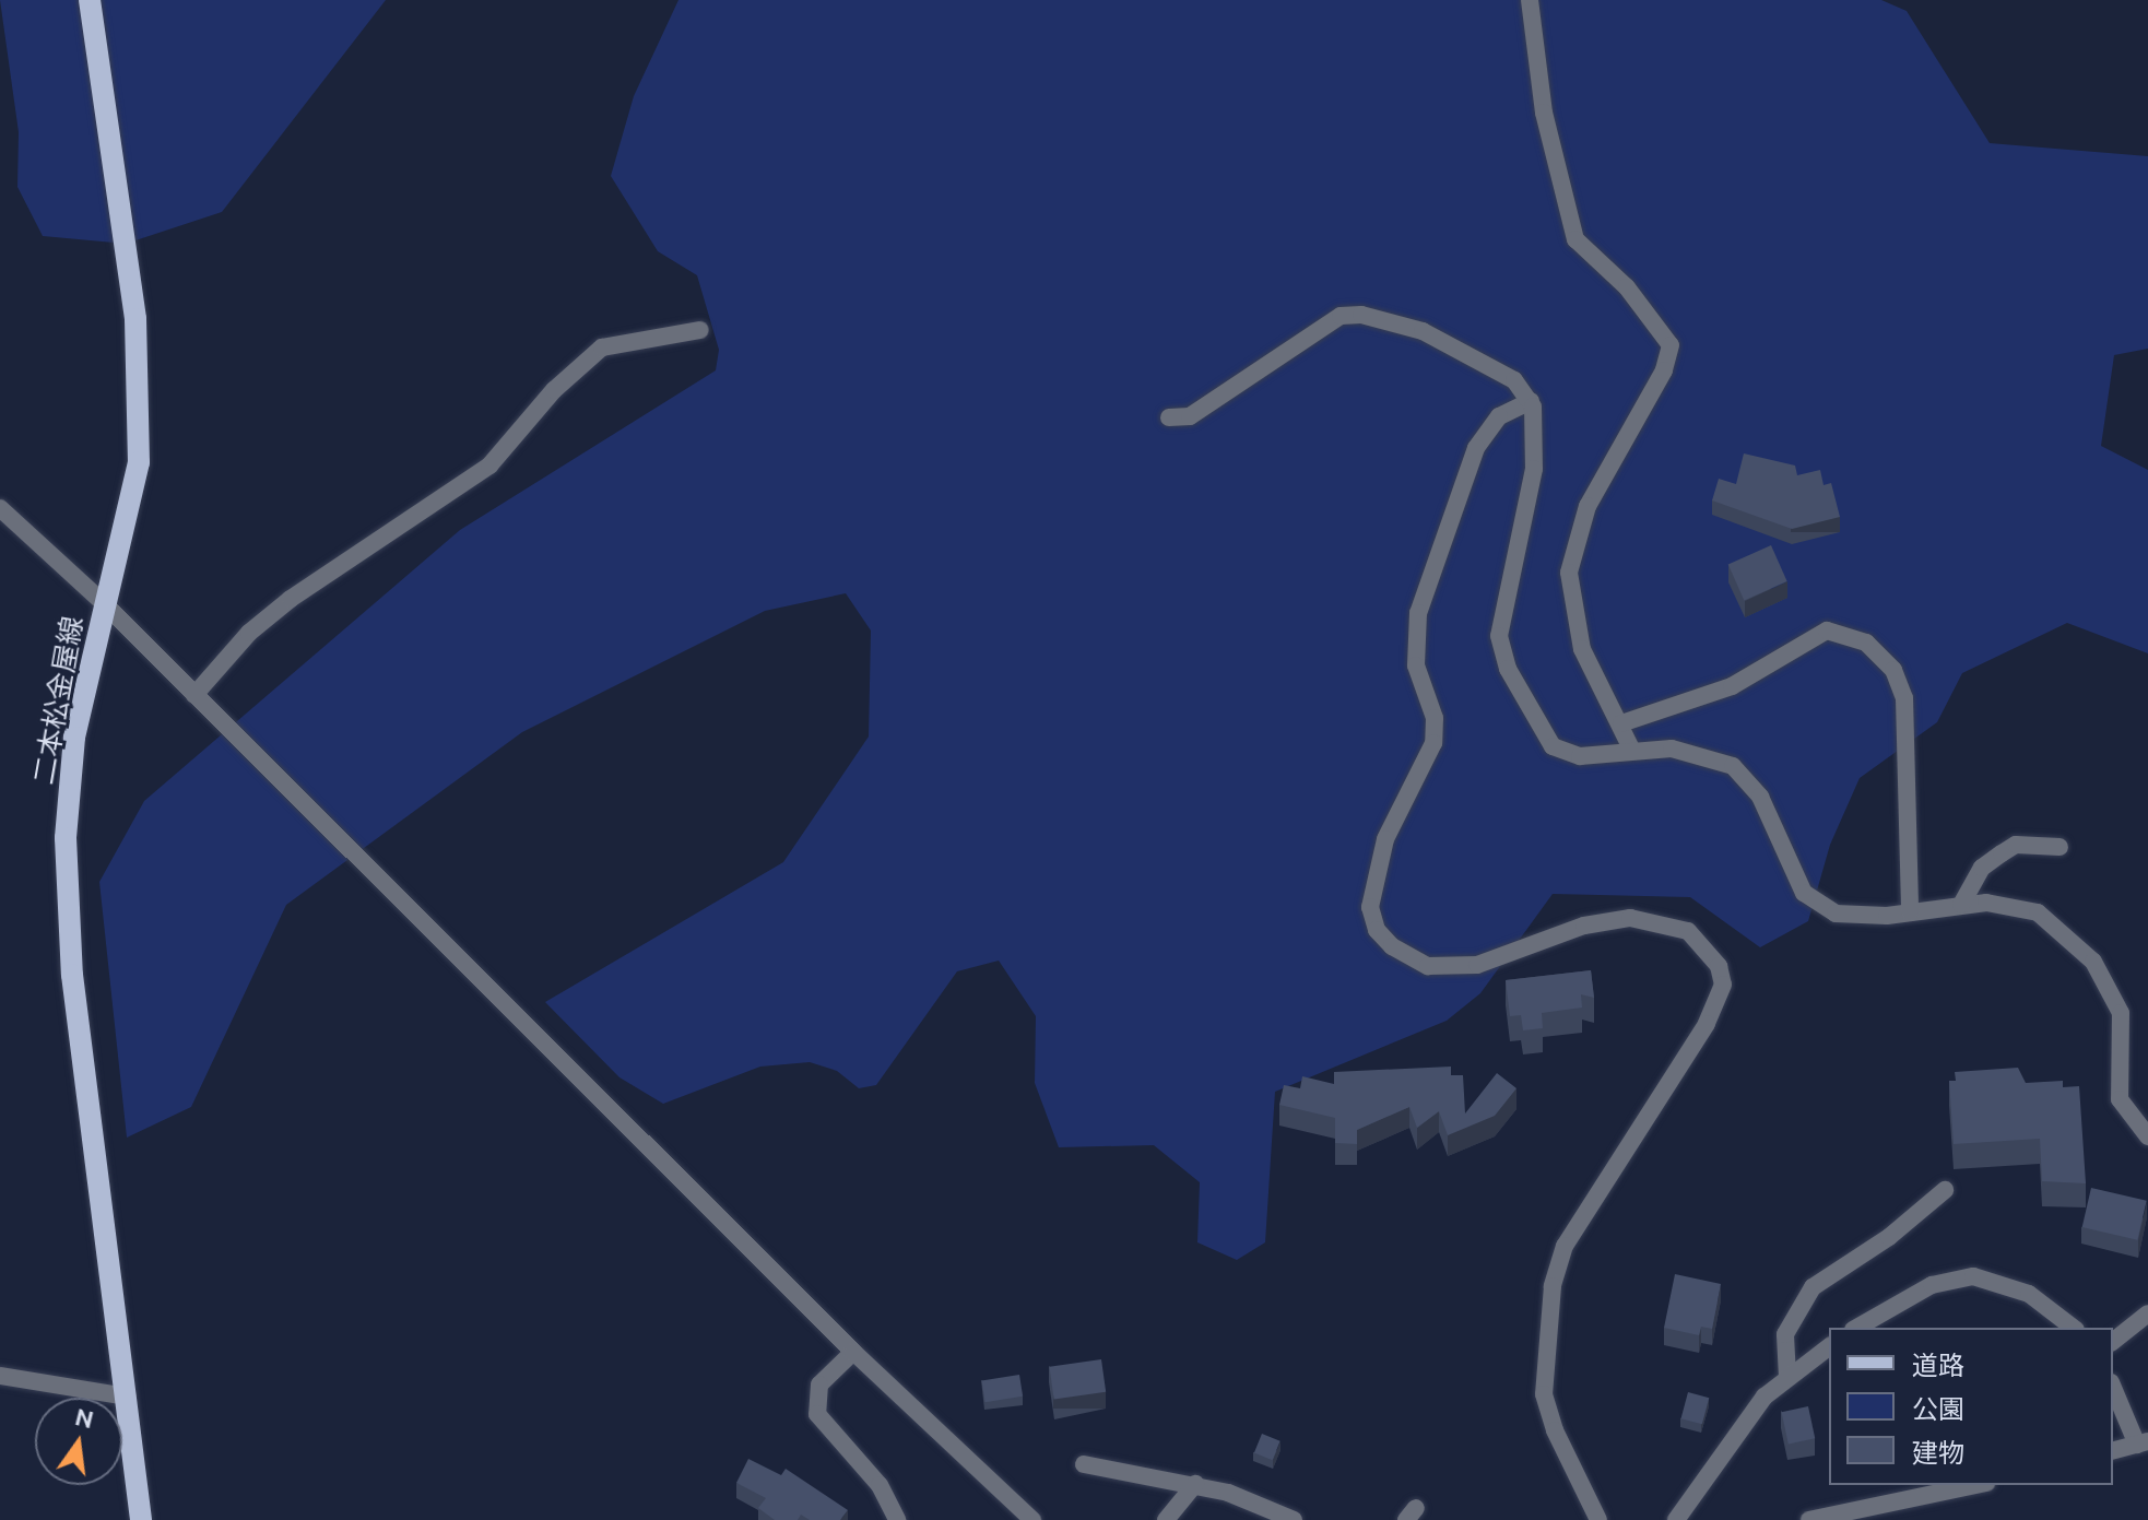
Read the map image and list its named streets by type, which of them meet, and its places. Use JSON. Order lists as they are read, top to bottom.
{
  "streets": {
    "main road": ["二本松金屋線"]
  },
  "legend": ["道路", "公園", "建物"],
  "north": "top"
}
